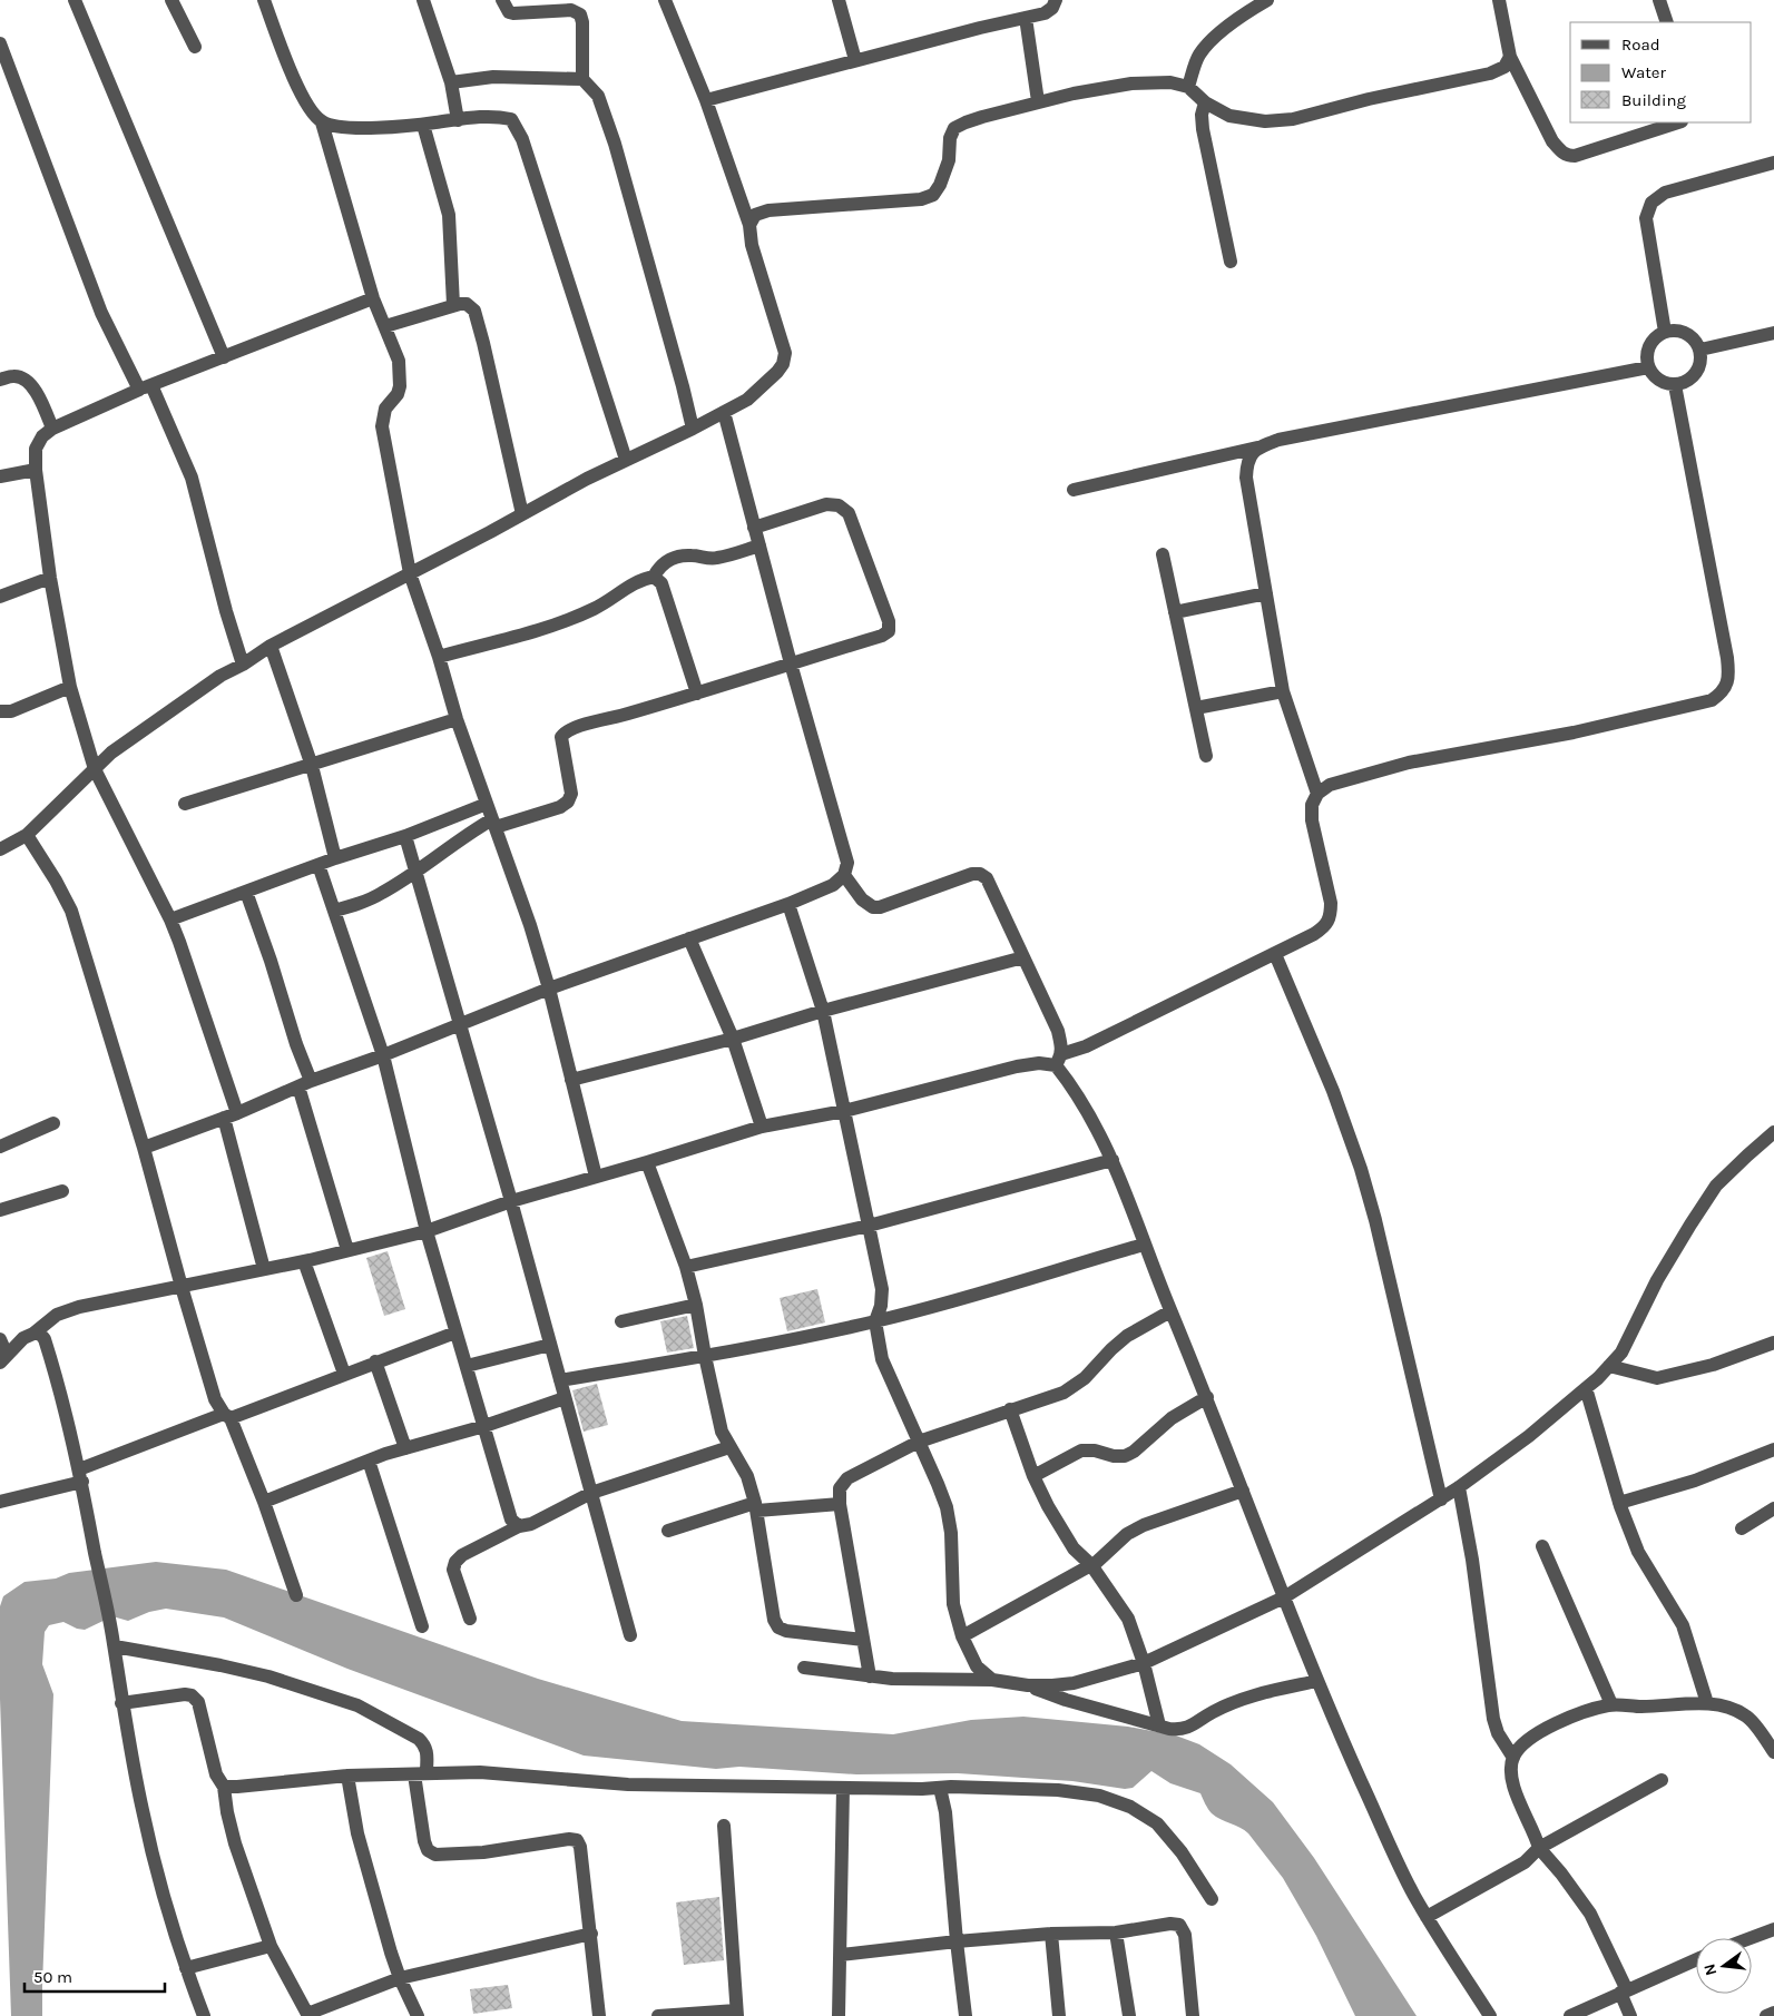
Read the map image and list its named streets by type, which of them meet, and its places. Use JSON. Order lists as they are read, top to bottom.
{
  "legend": ["Road", "Water", "Building"],
  "scale_bar": "50 m",
  "north": "left"
}
